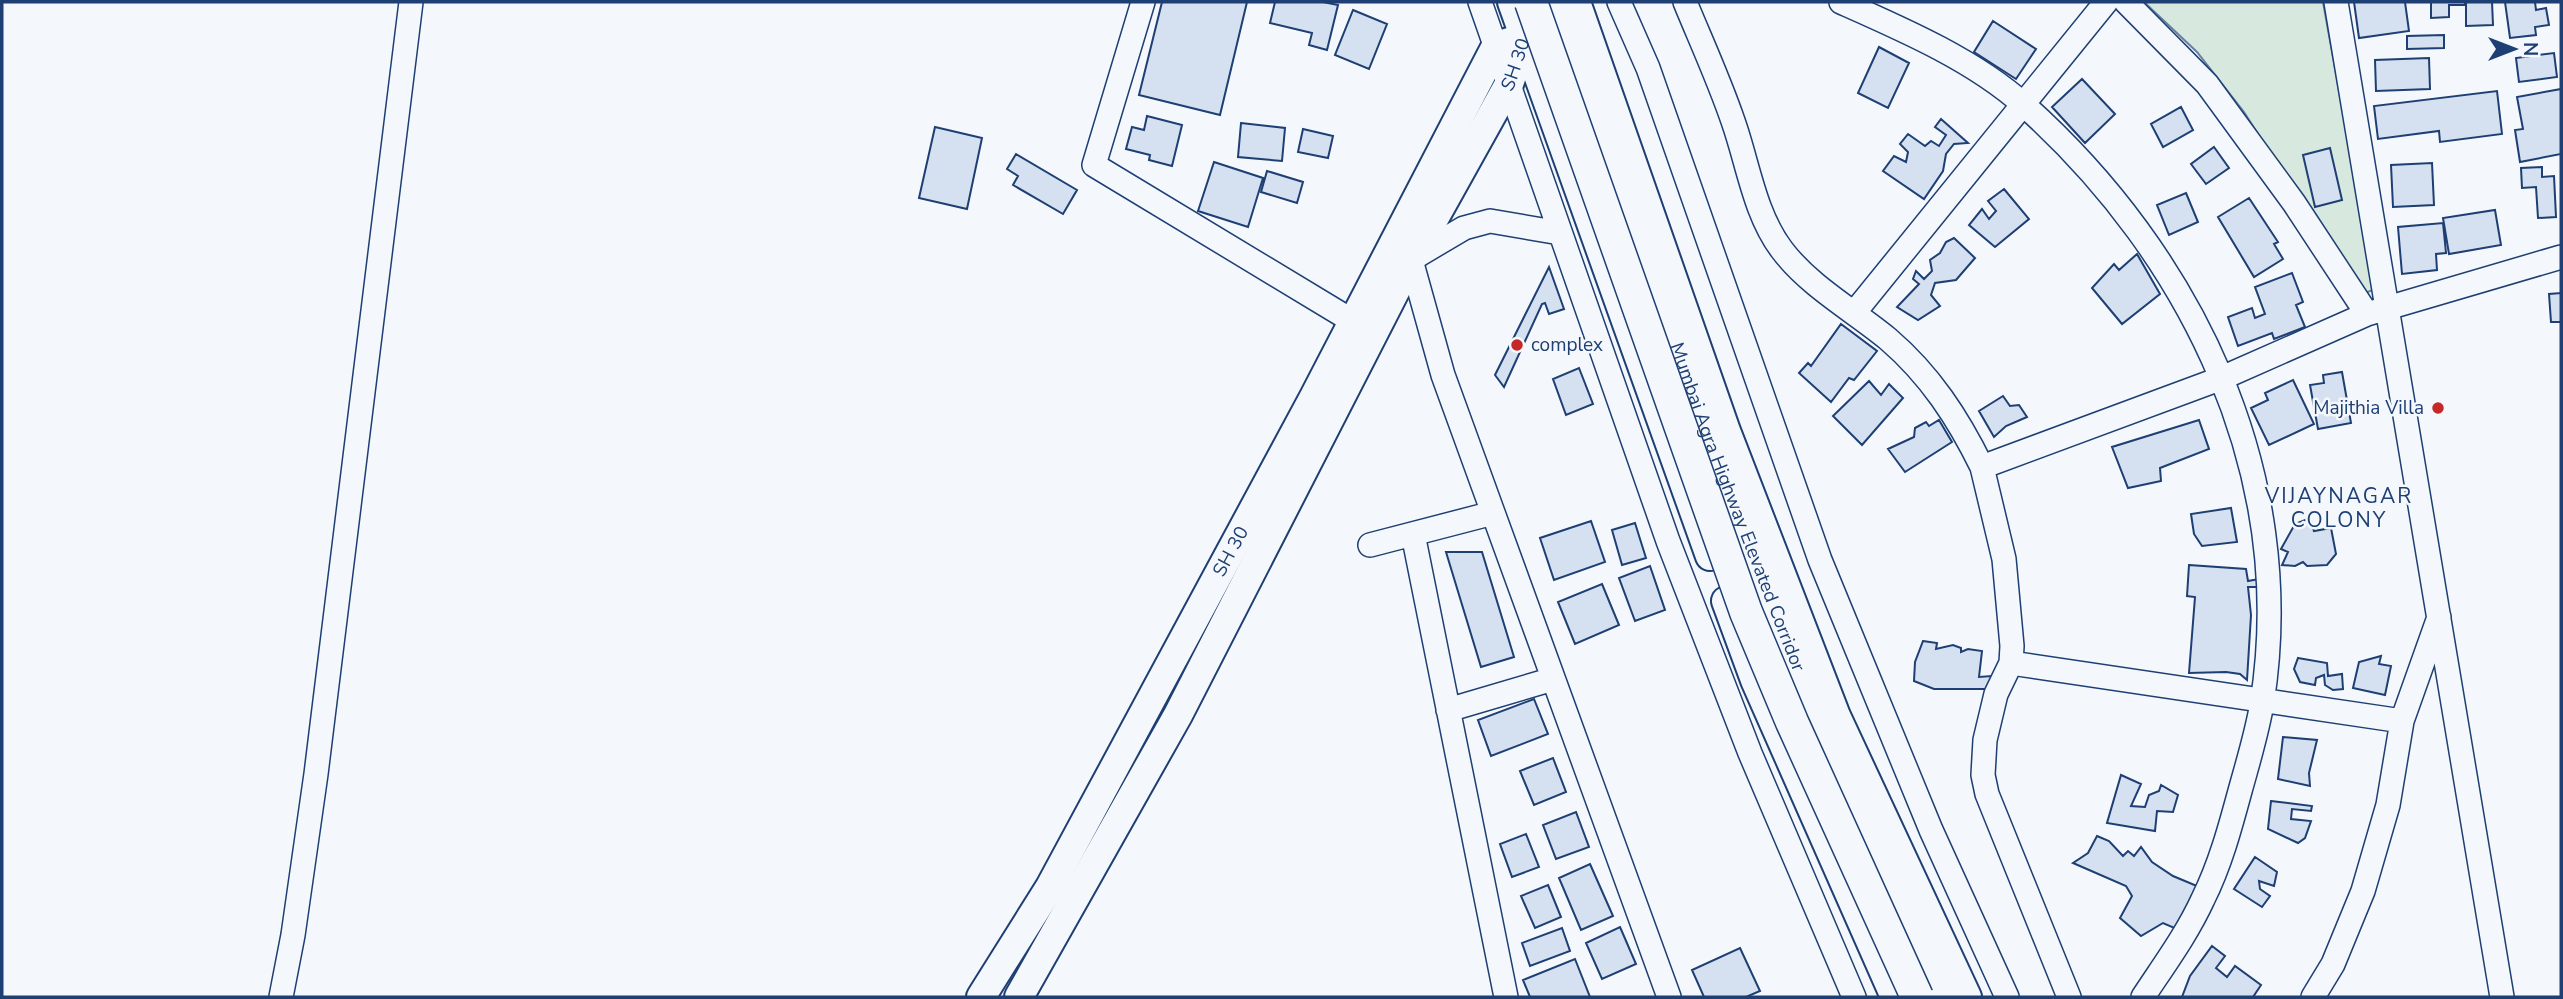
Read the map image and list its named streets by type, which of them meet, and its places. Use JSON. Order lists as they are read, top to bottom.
{
  "streets": {
    "highway": ["Mumbai Agra Highway Elevated Corridor"],
    "main road": ["SH 30"]
  },
  "districts": ["VIJAYNAGAR COLONY"],
  "places": ["complex", "Majithia Villa"],
  "north": "right"
}
